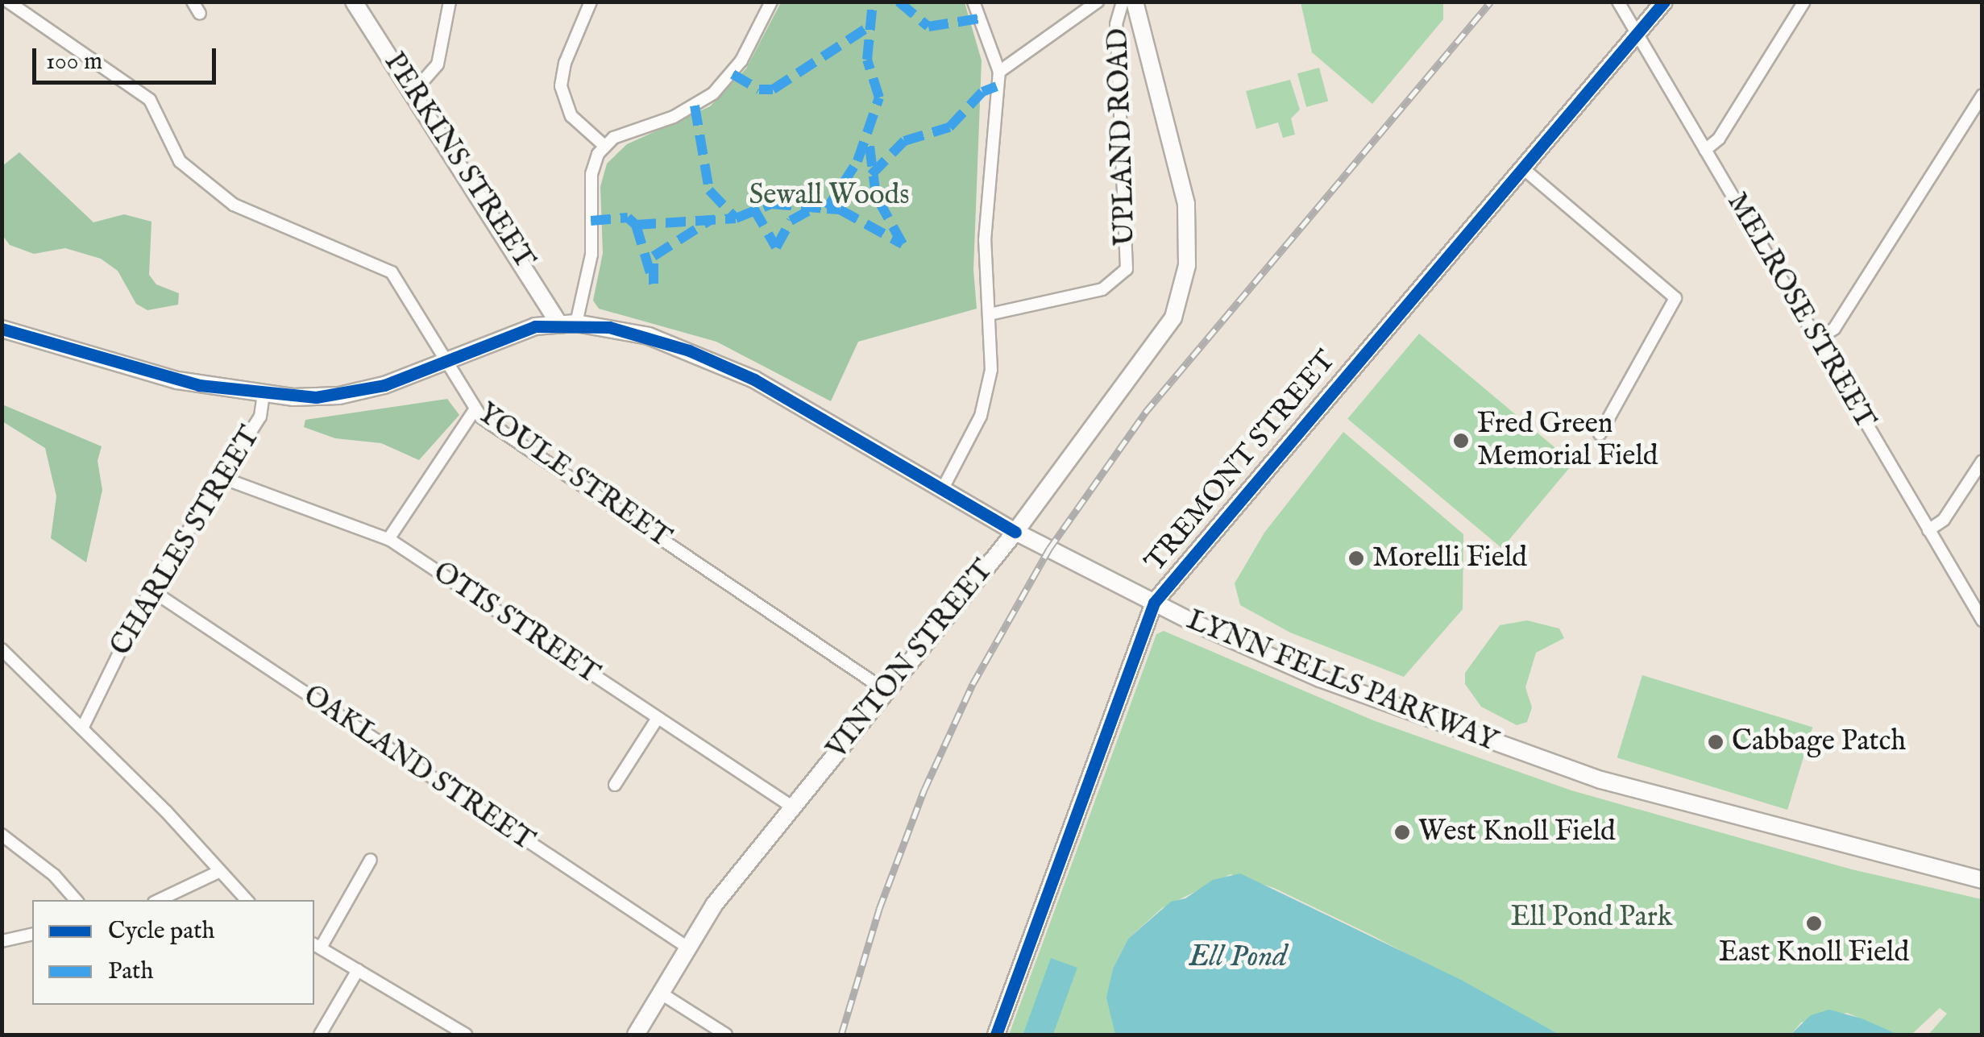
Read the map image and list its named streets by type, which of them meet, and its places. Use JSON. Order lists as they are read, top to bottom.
{
  "streets": {
    "street": [
      "UPLAND ROAD",
      "PERKINS STREET",
      "MELROSE STREET",
      "TREMONT STREET",
      "YOULE STREET",
      "CHARLES STREET",
      "OTIS STREET",
      "VINTON STREET",
      "LYNN FELLS PARKWAY",
      "OAKLAND STREET"
    ]
  },
  "crossings": [
    ["PERKINS STREET", "LYNN FELLS PARKWAY"],
    ["MELROSE STREET", "TREMONT STREET"],
    ["TREMONT STREET", "LYNN FELLS PARKWAY"],
    ["YOULE STREET", "VINTON STREET"],
    ["YOULE STREET", "LYNN FELLS PARKWAY"],
    ["CHARLES STREET", "OTIS STREET"],
    ["CHARLES STREET", "LYNN FELLS PARKWAY"],
    ["CHARLES STREET", "OAKLAND STREET"],
    ["OTIS STREET", "VINTON STREET"],
    ["VINTON STREET", "LYNN FELLS PARKWAY"],
    ["VINTON STREET", "OAKLAND STREET"]
  ],
  "water": ["Ell Pond"],
  "parks": ["Sewall Woods", "Ell Pond Park"],
  "places": [
    "Fred Green Memorial Field",
    "Morelli Field",
    "Cabbage Patch",
    "West Knoll Field",
    "East Knoll Field"
  ],
  "legend": ["Cycle path", "Path"],
  "scale_bar": "100 m"
}
